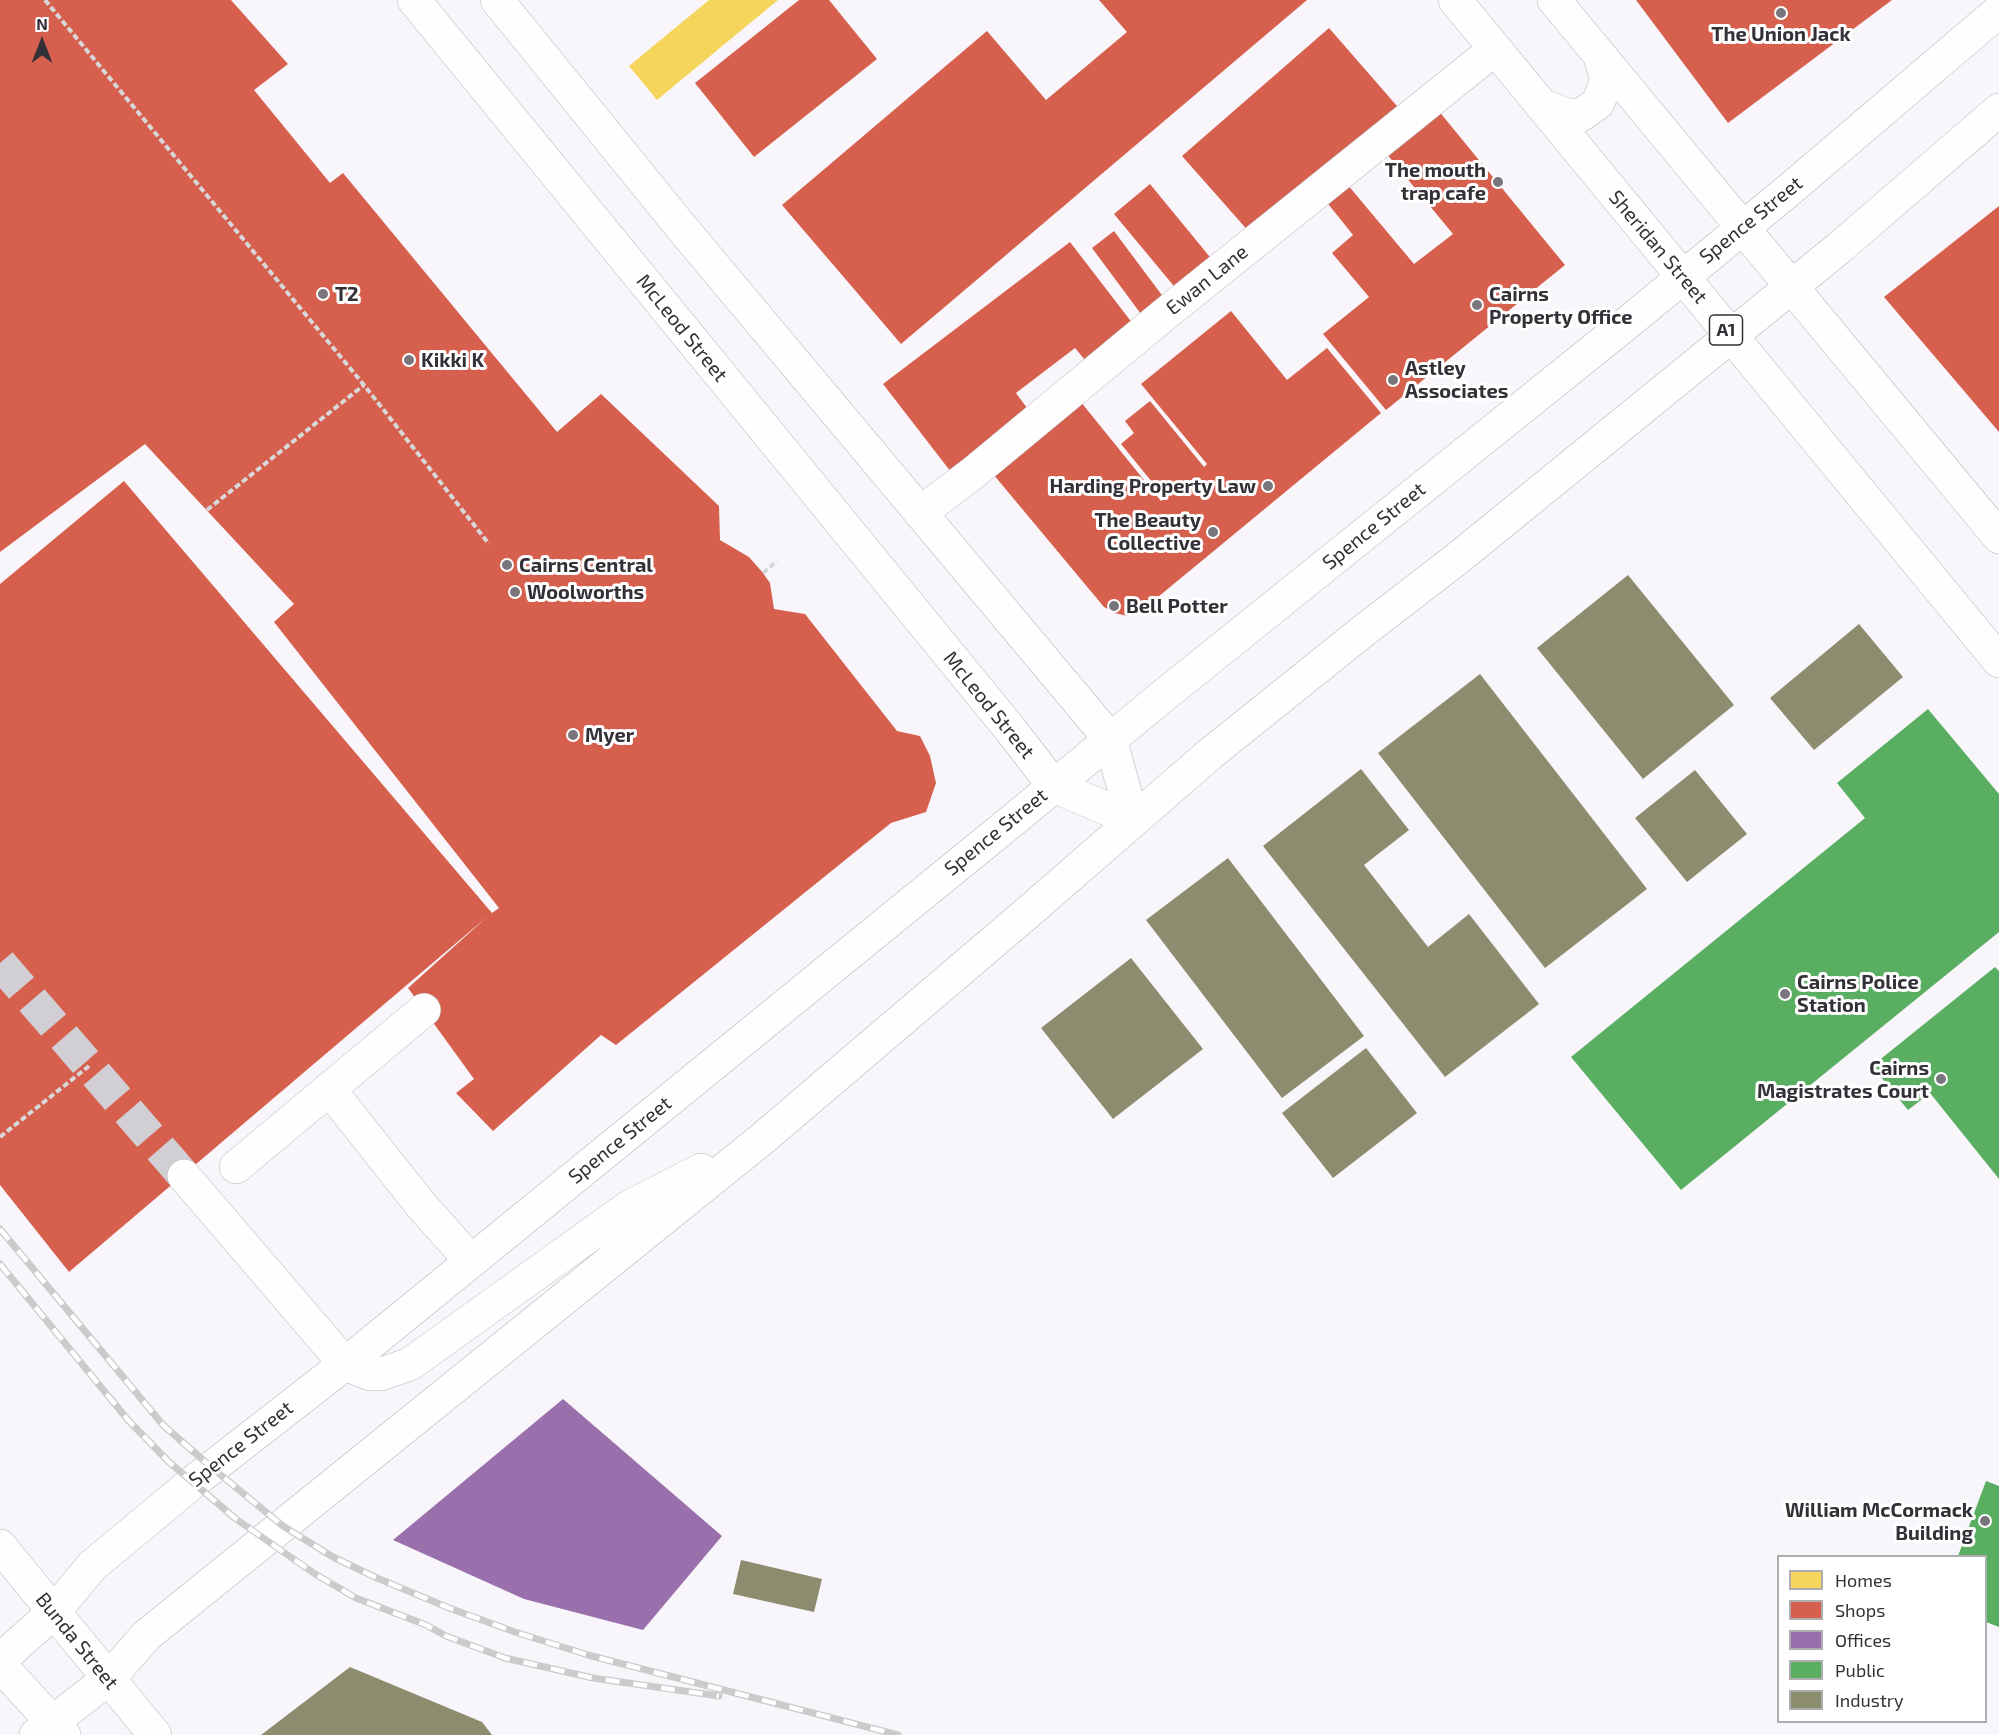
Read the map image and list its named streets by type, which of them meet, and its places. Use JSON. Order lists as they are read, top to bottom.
{
  "streets": {
    "main road": [
      "Spence Street",
      "Sheridan Street",
      "Ewan Lane",
      "McLeod Street",
      "A1",
      "Bunda Street"
    ]
  },
  "crossings": [
    ["Spence Street", "Sheridan Street"],
    ["Spence Street", "McLeod Street"],
    ["Spence Street", "Bunda Street"],
    ["Sheridan Street", "Ewan Lane"]
  ],
  "places": [
    "The Union Jack",
    "The mouth trap cafe",
    "T2",
    "Cairns Property Office",
    "Kikki K",
    "Astley Associates",
    "Harding Property Law",
    "The Beauty Collective",
    "Cairns Central",
    "Woolworths",
    "Bell Potter",
    "Myer",
    "Cairns Police Station",
    "Cairns Magistrates Court",
    "William McCormack Building"
  ],
  "legend": [
    "Homes",
    "Shops",
    "Offices",
    "Public",
    "Industry"
  ],
  "north": "top"
}
